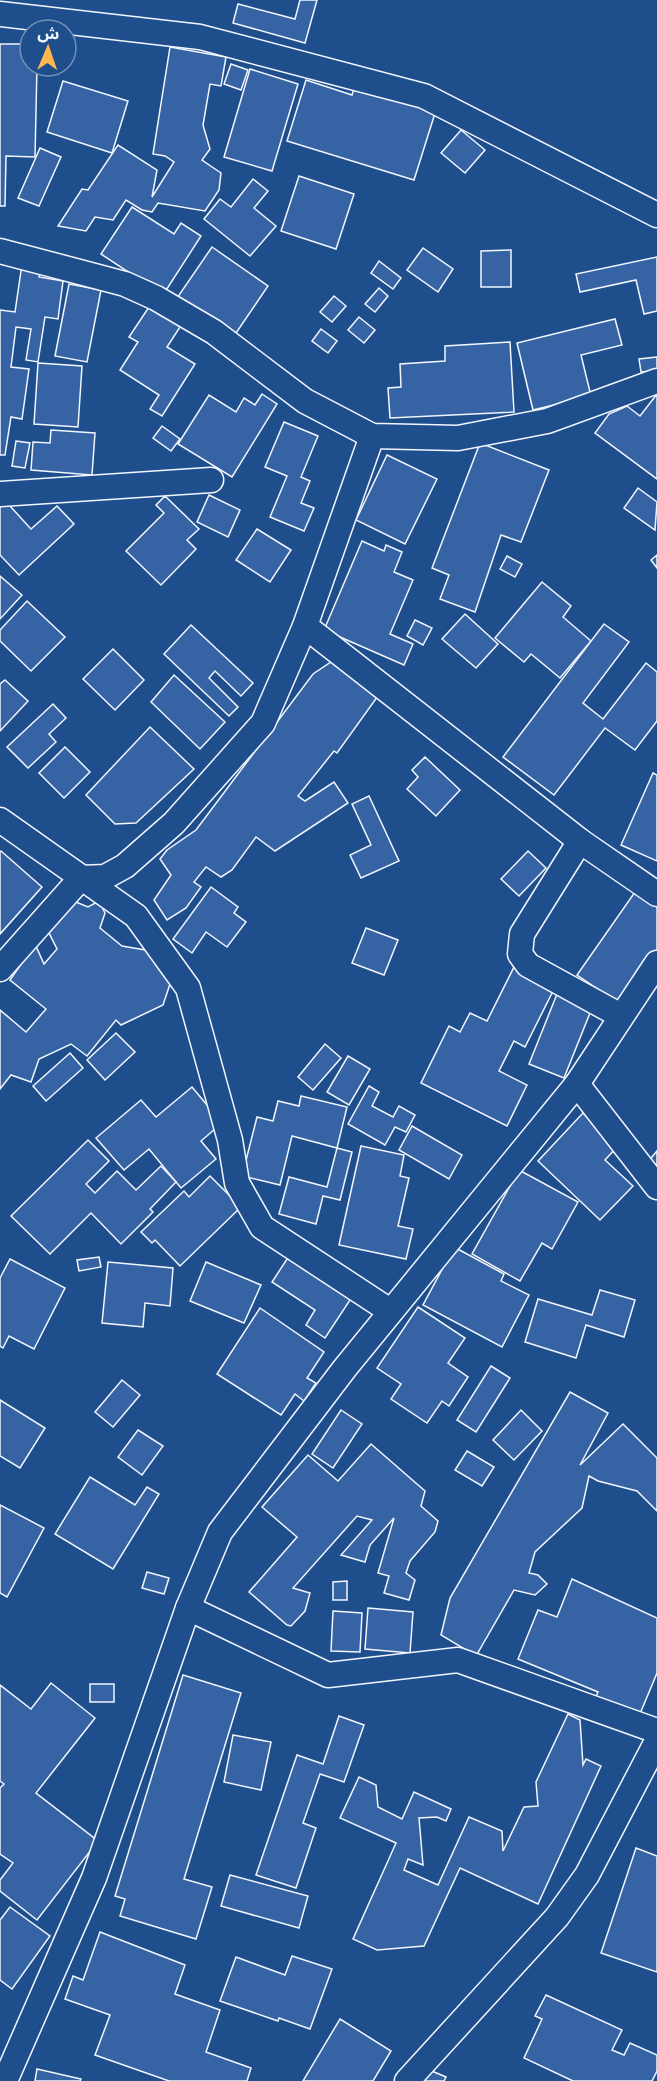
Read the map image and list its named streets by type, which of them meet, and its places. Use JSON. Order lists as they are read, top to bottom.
{
  "north": "top"
}
